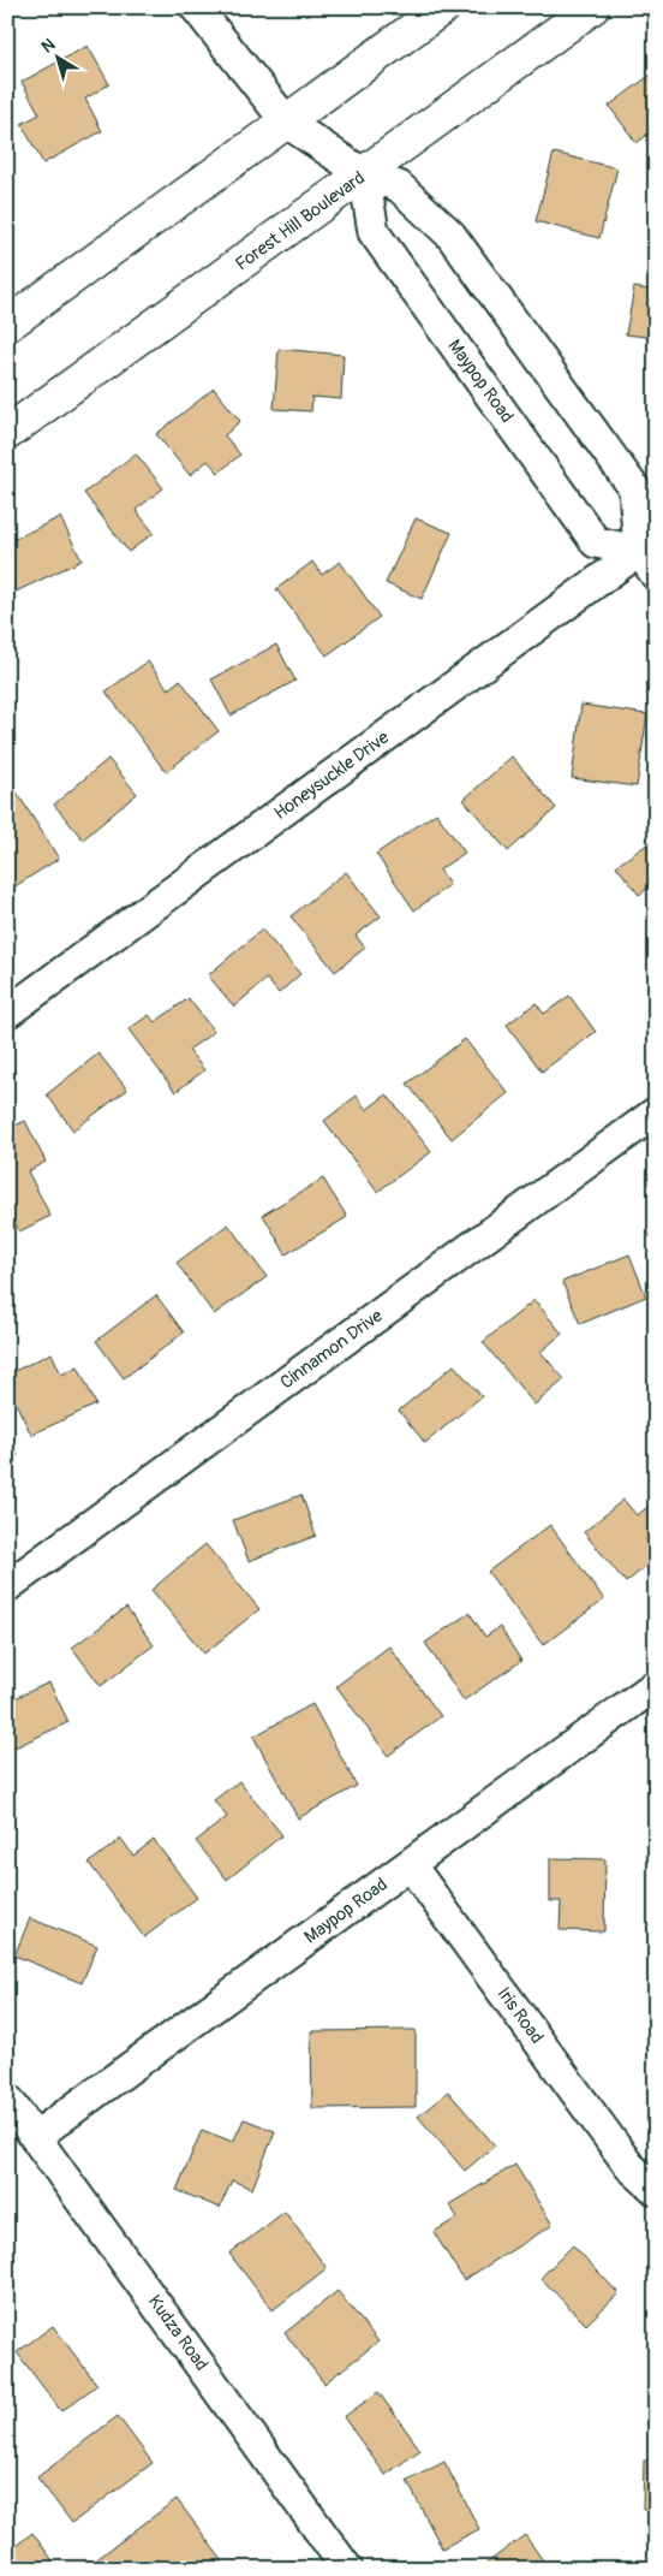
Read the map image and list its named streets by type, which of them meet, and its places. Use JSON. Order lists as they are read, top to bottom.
{
  "streets": {
    "main road": ["Forest Hill Boulevard"],
    "street": [
      "Maypop Road",
      "Honeysuckle Drive",
      "Cinnamon Drive",
      "Iris Road",
      "Kudza Road"
    ]
  },
  "crossings": [
    ["Forest Hill Boulevard", "Maypop Road"],
    ["Maypop Road", "Honeysuckle Drive"],
    ["Maypop Road", "Iris Road"],
    ["Maypop Road", "Kudza Road"]
  ],
  "north": "top left"
}
